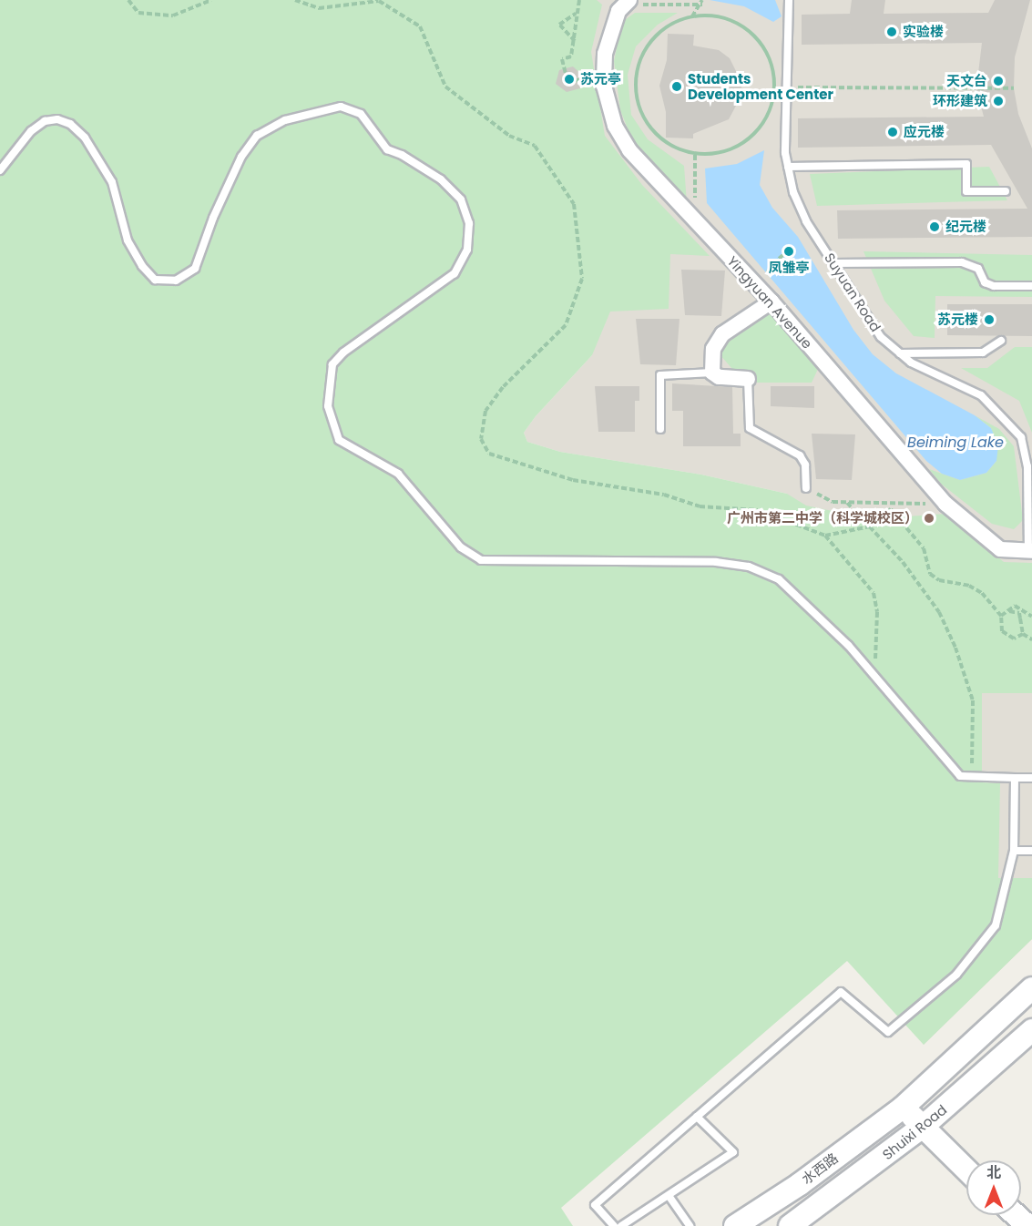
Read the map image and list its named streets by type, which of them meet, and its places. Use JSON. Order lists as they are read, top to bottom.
{
  "streets": {
    "main road": ["Shuixi Road", "水西路"],
    "street": ["Yingyuan Avenue"],
    "lane": ["Suyuan Road"]
  },
  "crossings": [
    ["Suyuan Road", "Yingyuan Avenue"],
    ["Shuixi Road", "水西路"]
  ],
  "water": ["Beiming Lake"],
  "places": [
    "实验楼",
    "苏元亭",
    "天文台",
    "Students Development Center",
    "环形建筑",
    "应元楼",
    "纪元楼",
    "凤雏亭",
    "苏元楼",
    "广州市第二中学（科学城校区）"
  ],
  "north": "top"
}
